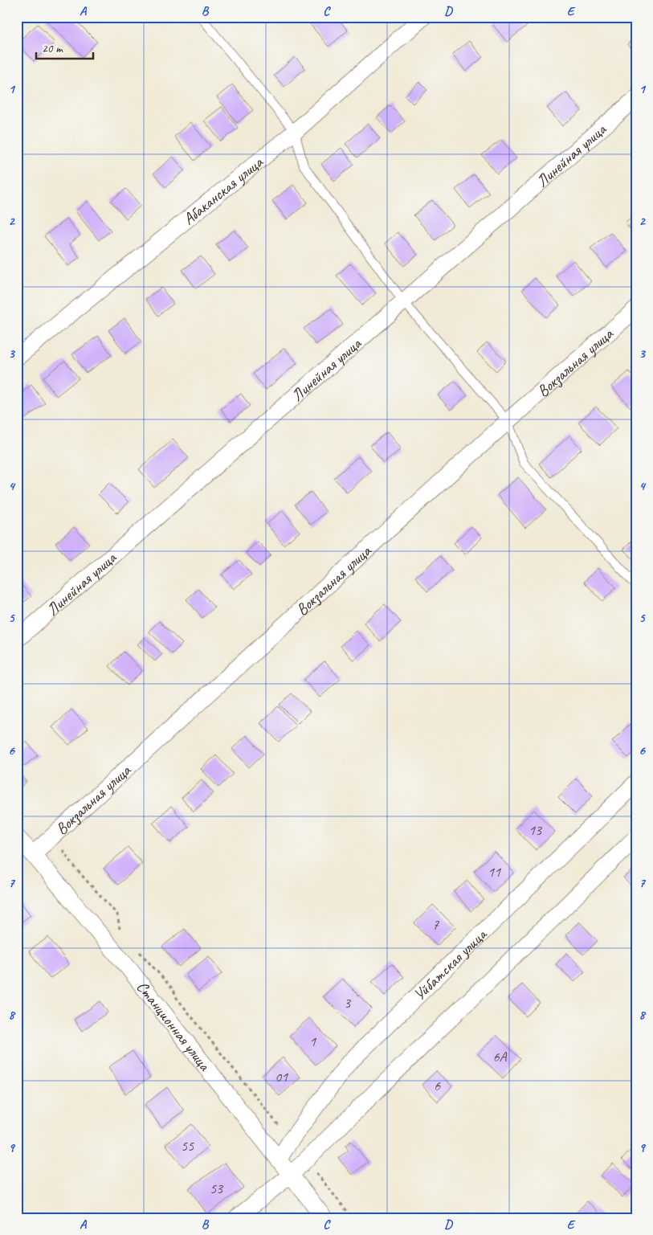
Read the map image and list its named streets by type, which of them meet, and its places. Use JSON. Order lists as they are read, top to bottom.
{
  "streets": {
    "street": [
      "Линейная улица",
      "Абаканская улица",
      "Вокзальная улица",
      "Уйбатская улица",
      "Станционная улица"
    ]
  },
  "crossings": [
    ["Вокзальная улица", "Станционная улица"],
    ["Уйбатская улица", "Станционная улица"]
  ],
  "house_numbers": [
    "13",
    "11",
    "7",
    "3",
    "1",
    "6А",
    "01",
    "6",
    "55",
    "53"
  ],
  "scale_bar": "20 m",
  "grid": {
    "columns": [
      "A",
      "B",
      "C",
      "D",
      "E"
    ],
    "rows": [
      "1",
      "2",
      "3",
      "4",
      "5",
      "6",
      "7",
      "8",
      "9"
    ]
  }
}
